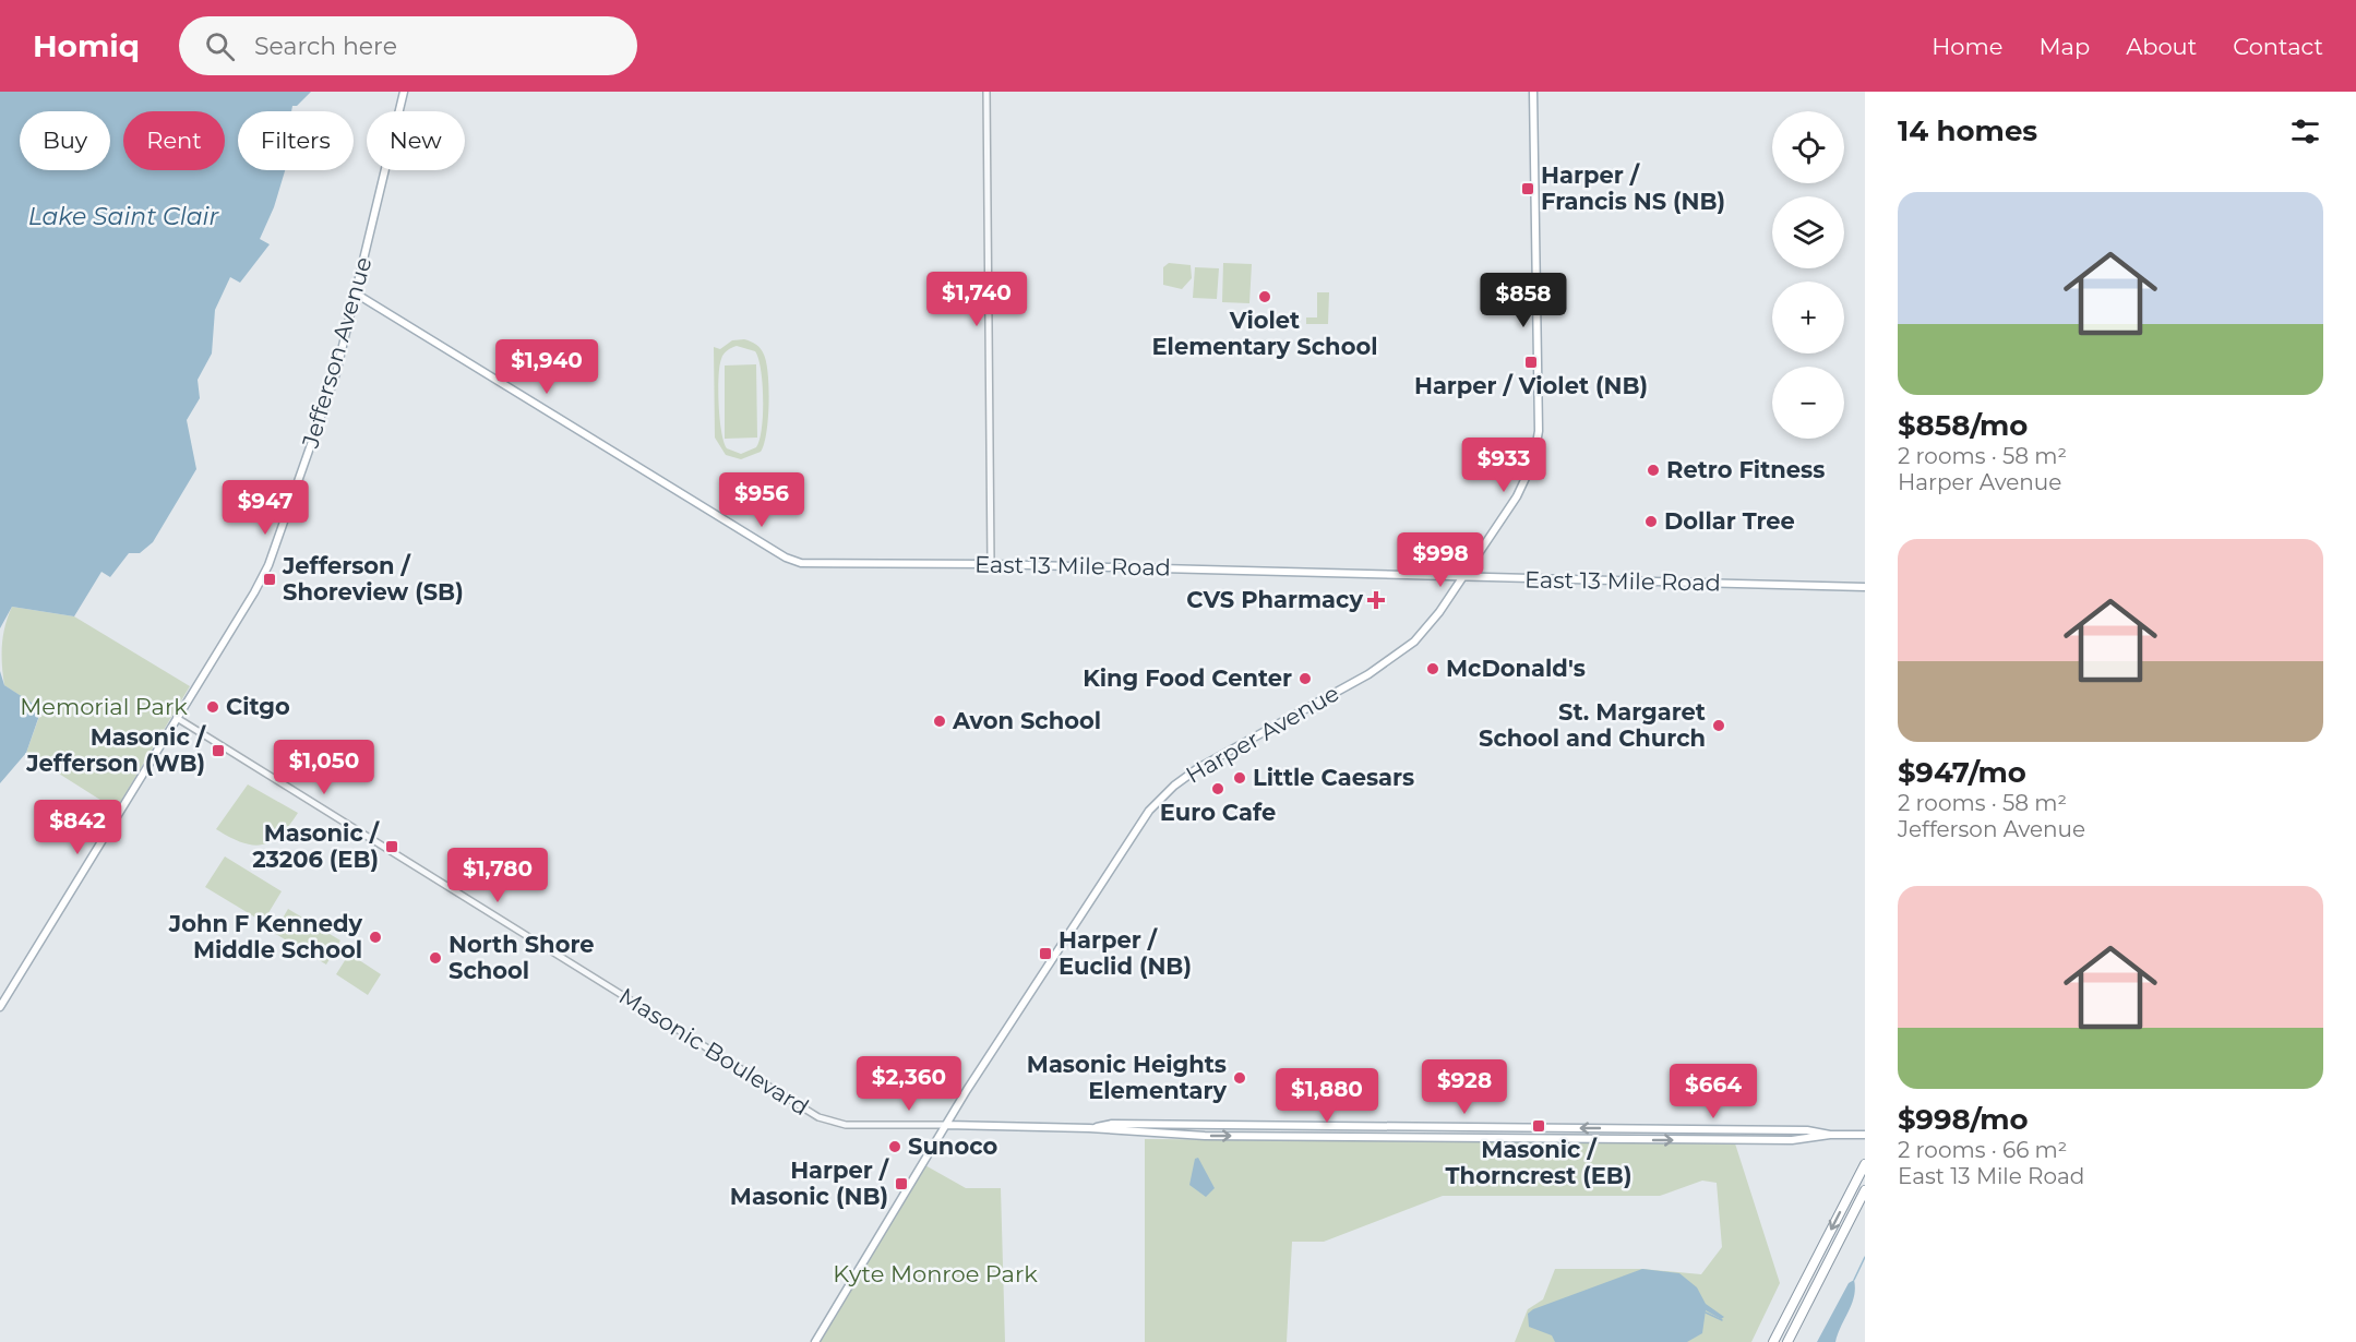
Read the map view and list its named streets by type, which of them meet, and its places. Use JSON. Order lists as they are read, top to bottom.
{
  "streets": {
    "main road": [
      "Jefferson Avenue",
      "East 13 Mile Road",
      "Harper Avenue",
      "Masonic Boulevard"
    ]
  },
  "crossings": [
    ["Jefferson Avenue", "East 13 Mile Road"],
    ["Jefferson Avenue", "Masonic Boulevard"],
    ["East 13 Mile Road", "Harper Avenue"],
    ["Harper Avenue", "Masonic Boulevard"]
  ],
  "water": ["Lake Saint Clair"],
  "parks": ["Memorial Park", "Kyte Monroe Park"],
  "places": {
    "transit": [
      "Harper / Francis NS (NB)",
      "Harper / Violet (NB)",
      "Jefferson / Shoreview (SB)",
      "Masonic / Jefferson (WB)",
      "Masonic / 23206 (EB)",
      "Harper / Euclid (NB)",
      "Masonic / Thorncrest (EB)",
      "Harper / Masonic (NB)"
    ],
    "other": [
      "Violet Elementary School",
      "Retro Fitness",
      "Dollar Tree",
      "McDonald's",
      "King Food Center",
      "Citgo",
      "Avon School",
      "St. Margaret School and Church",
      "Little Caesars",
      "Euro Cafe",
      "John F Kennedy Middle School",
      "North Shore School",
      "Masonic Heights Elementary",
      "Sunoco"
    ],
    "health": ["CVS Pharmacy"]
  },
  "page": {
    "header": "Homiq",
    "search": "Search here",
    "nav": [
      "Home",
      "Map",
      "About",
      "Contact"
    ],
    "heading": "14 homes",
    "map_buttons": ["+", "−"],
    "chip": [
      "Buy",
      "Rent",
      "Filters",
      "New"
    ],
    "list": [
      {
        "name": "$858/mo",
        "note": "2 rooms · 58 m² · Harper Avenue"
      },
      {
        "name": "$947/mo",
        "note": "2 rooms · 58 m² · Jefferson Avenue"
      },
      {
        "name": "$998/mo",
        "note": "2 rooms · 66 m² · East 13 Mile Road"
      }
    ],
    "price": [
      "$1,740",
      "$858",
      "$1,940",
      "$933",
      "$956",
      "$947",
      "$998",
      "$1,050",
      "$842",
      "$1,780",
      "$2,360",
      "$928",
      "$664",
      "$1,880"
    ]
  }
}
